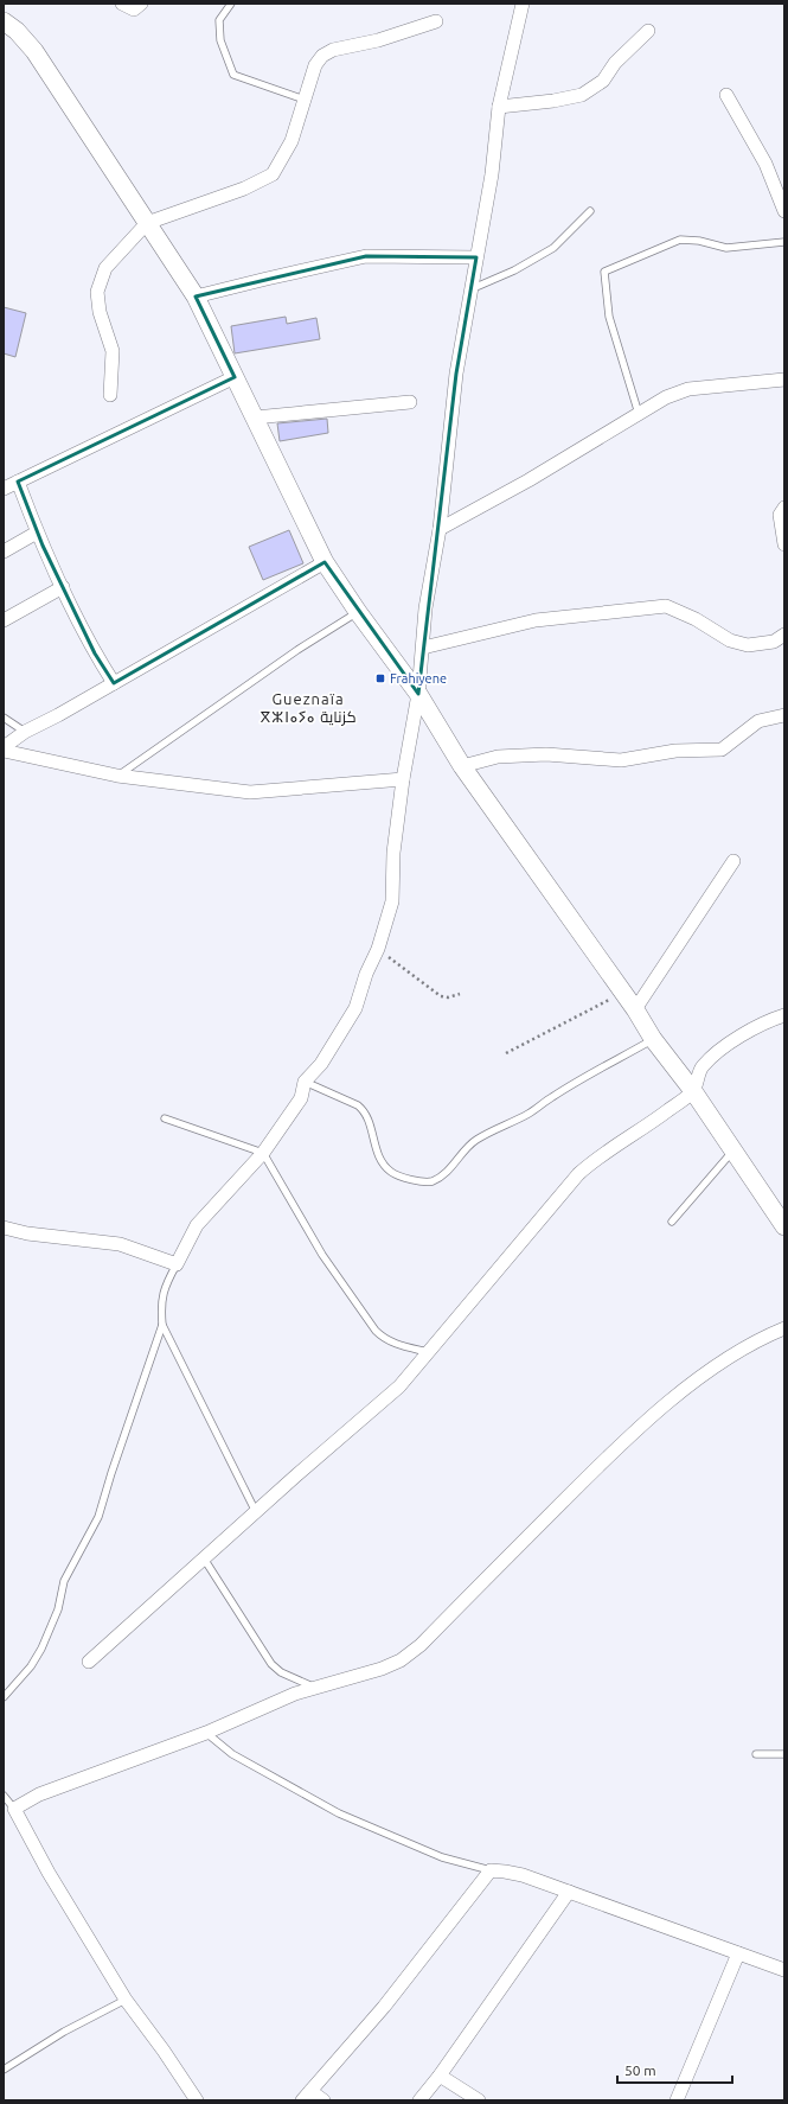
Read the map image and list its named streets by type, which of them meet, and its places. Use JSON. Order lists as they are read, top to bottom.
{
  "districts": ["Gueznaïa ⴳⵣⵏⴰⵢⴰ كزناية"],
  "places": {
    "transit": ["Frahiyene"]
  },
  "scale_bar": "50 m"
}
